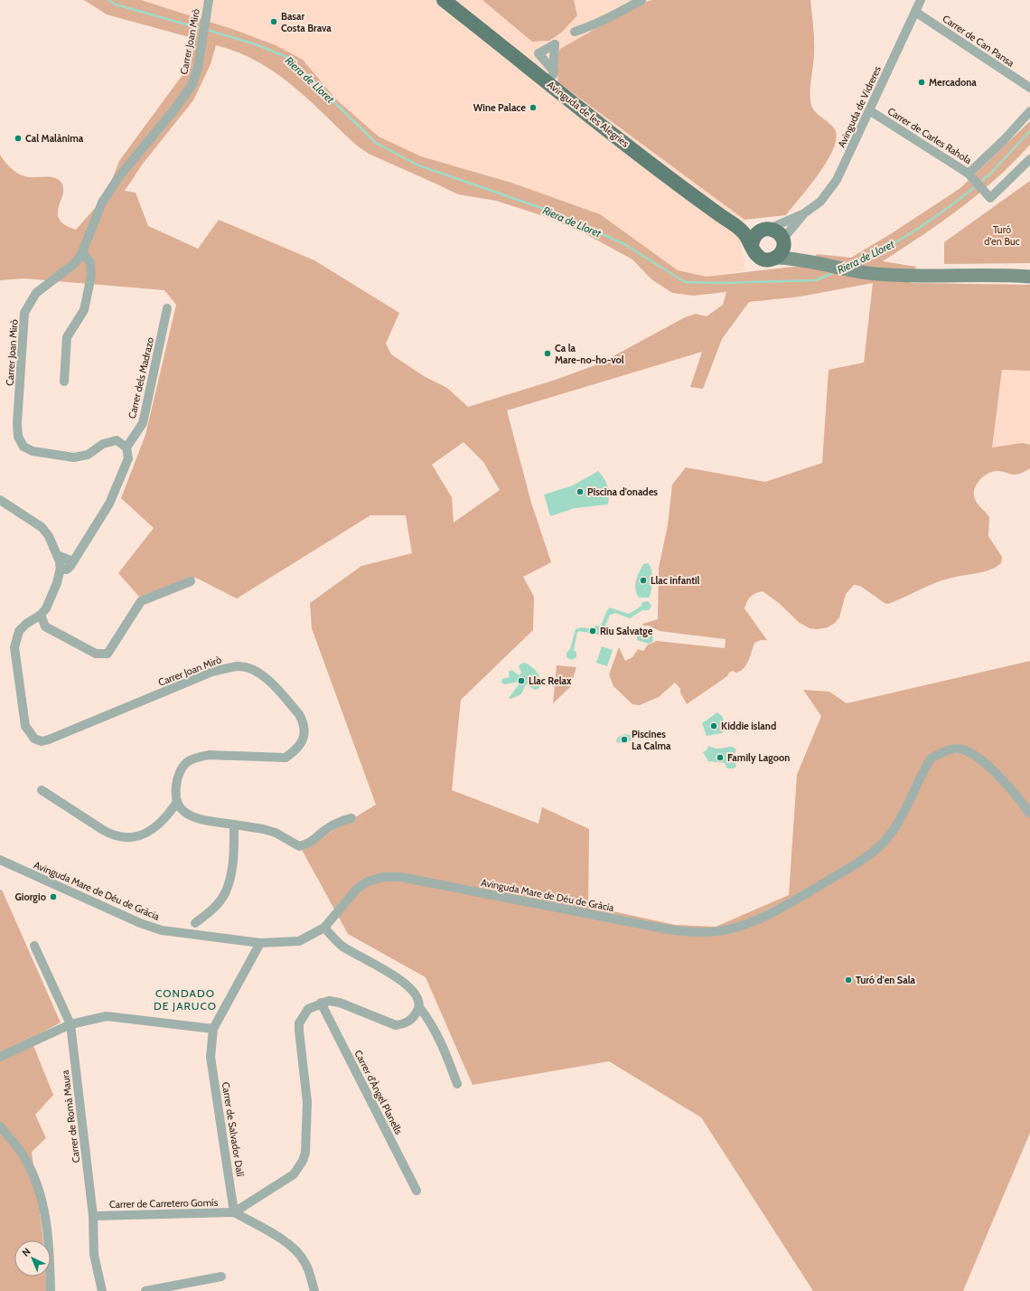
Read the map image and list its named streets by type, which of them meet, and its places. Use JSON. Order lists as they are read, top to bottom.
{
  "streets": {
    "main road": ["Avinguda de les Alegries"],
    "street": [
      "Carrer de Can Pansa",
      "Carrer Joan Mirò",
      "Avinguda de Vidreres",
      "Carrer de Carles Rahola",
      "Carrer dels Madrazo",
      "Avinguda Mare de Déu de Gràcia",
      "Carrer d'Àngel Planells",
      "Carrer de Romà Maura",
      "Carrer de Salvador Dalí",
      "Carrer de Carretero Gomís"
    ]
  },
  "crossings": [
    ["Carrer de Can Pansa", "Avinguda de Vidreres"],
    ["Carrer Joan Mirò", "Carrer dels Madrazo"],
    ["Avinguda de Vidreres", "Carrer de Carles Rahola"],
    ["Avinguda Mare de Déu de Gràcia", "Carrer de Salvador Dalí"],
    ["Carrer de Romà Maura", "Carrer de Carretero Gomís"],
    ["Carrer de Salvador Dalí", "Carrer de Carretero Gomís"]
  ],
  "districts": ["CONDADO DE JARUCO"],
  "water": ["Riera de Lloret"],
  "parks": ["Turó d'en Buc"],
  "places": [
    "Basar Costa Brava",
    "Mercadona",
    "Wine Palace",
    "Cal Malànima",
    "Ca la Mare-no-ho-vol",
    "Piscina d'onades",
    "Llac infantil",
    "Riu Salvatge",
    "Llac Relax",
    "Kiddie island",
    "Piscines La Calma",
    "Family Lagoon",
    "Giorgio",
    "Turó d'en Sala"
  ],
  "north": "top left"
}
